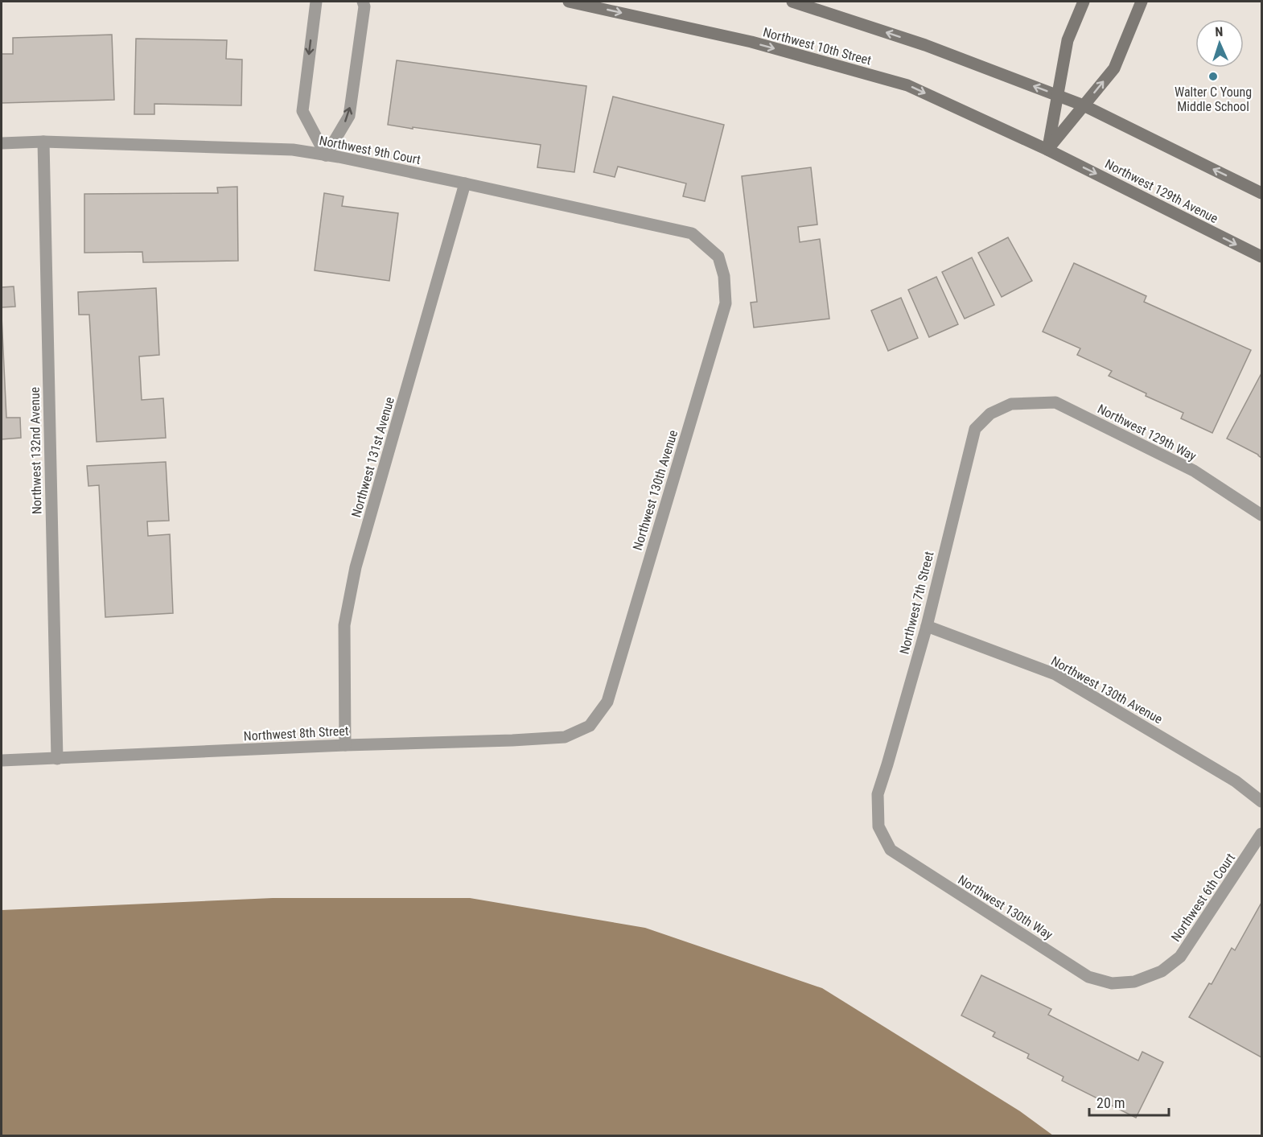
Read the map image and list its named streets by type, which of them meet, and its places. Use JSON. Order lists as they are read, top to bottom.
{
  "streets": {
    "street": [
      "Northwest 10th Street",
      "Northwest 9th Court",
      "Northwest 129th Avenue",
      "Northwest 129th Way",
      "Northwest 132nd Avenue",
      "Northwest 131st Avenue",
      "Northwest 130th Avenue",
      "Northwest 7th Street",
      "Northwest 8th Street",
      "Northwest 6th Court",
      "Northwest 130th Way"
    ]
  },
  "crossings": [
    ["Northwest 10th Street", "Northwest 129th Avenue"],
    ["Northwest 9th Court", "Northwest 132nd Avenue"],
    ["Northwest 9th Court", "Northwest 131st Avenue"],
    ["Northwest 9th Court", "Northwest 130th Avenue"],
    ["Northwest 129th Way", "Northwest 7th Street"],
    ["Northwest 132nd Avenue", "Northwest 8th Street"],
    ["Northwest 131st Avenue", "Northwest 8th Street"],
    ["Northwest 130th Avenue", "Northwest 7th Street"],
    ["Northwest 130th Avenue", "Northwest 8th Street"],
    ["Northwest 7th Street", "Northwest 130th Way"],
    ["Northwest 6th Court", "Northwest 130th Way"]
  ],
  "places": ["Walter C Young Middle School"],
  "scale_bar": "20 m",
  "north": "top"
}
